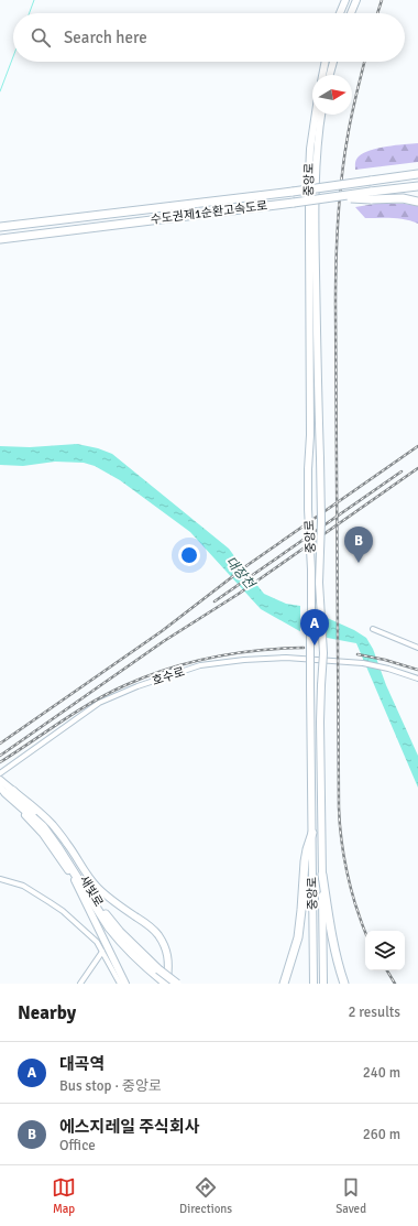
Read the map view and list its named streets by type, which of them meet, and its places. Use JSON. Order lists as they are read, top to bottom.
{
  "streets": {
    "highway": ["수도권제1순환고속도로", "새빛로"],
    "main road": ["중앙로"],
    "street": ["호수로"]
  },
  "water": ["대장천"],
  "north": "right",
  "page": {
    "search": "Search here",
    "pins": ["B", "A"],
    "heading": ["Nearby", "2 results"],
    "list": [
      {
        "mark": "A",
        "name": "대곡역",
        "note": "Bus stop · 중앙로",
        "value": "240 m"
      },
      {
        "mark": "B",
        "name": "에스지레일 주식회사",
        "note": "Office",
        "value": "260 m"
      }
    ],
    "nav": ["Map", "Directions", "Saved"]
  }
}
